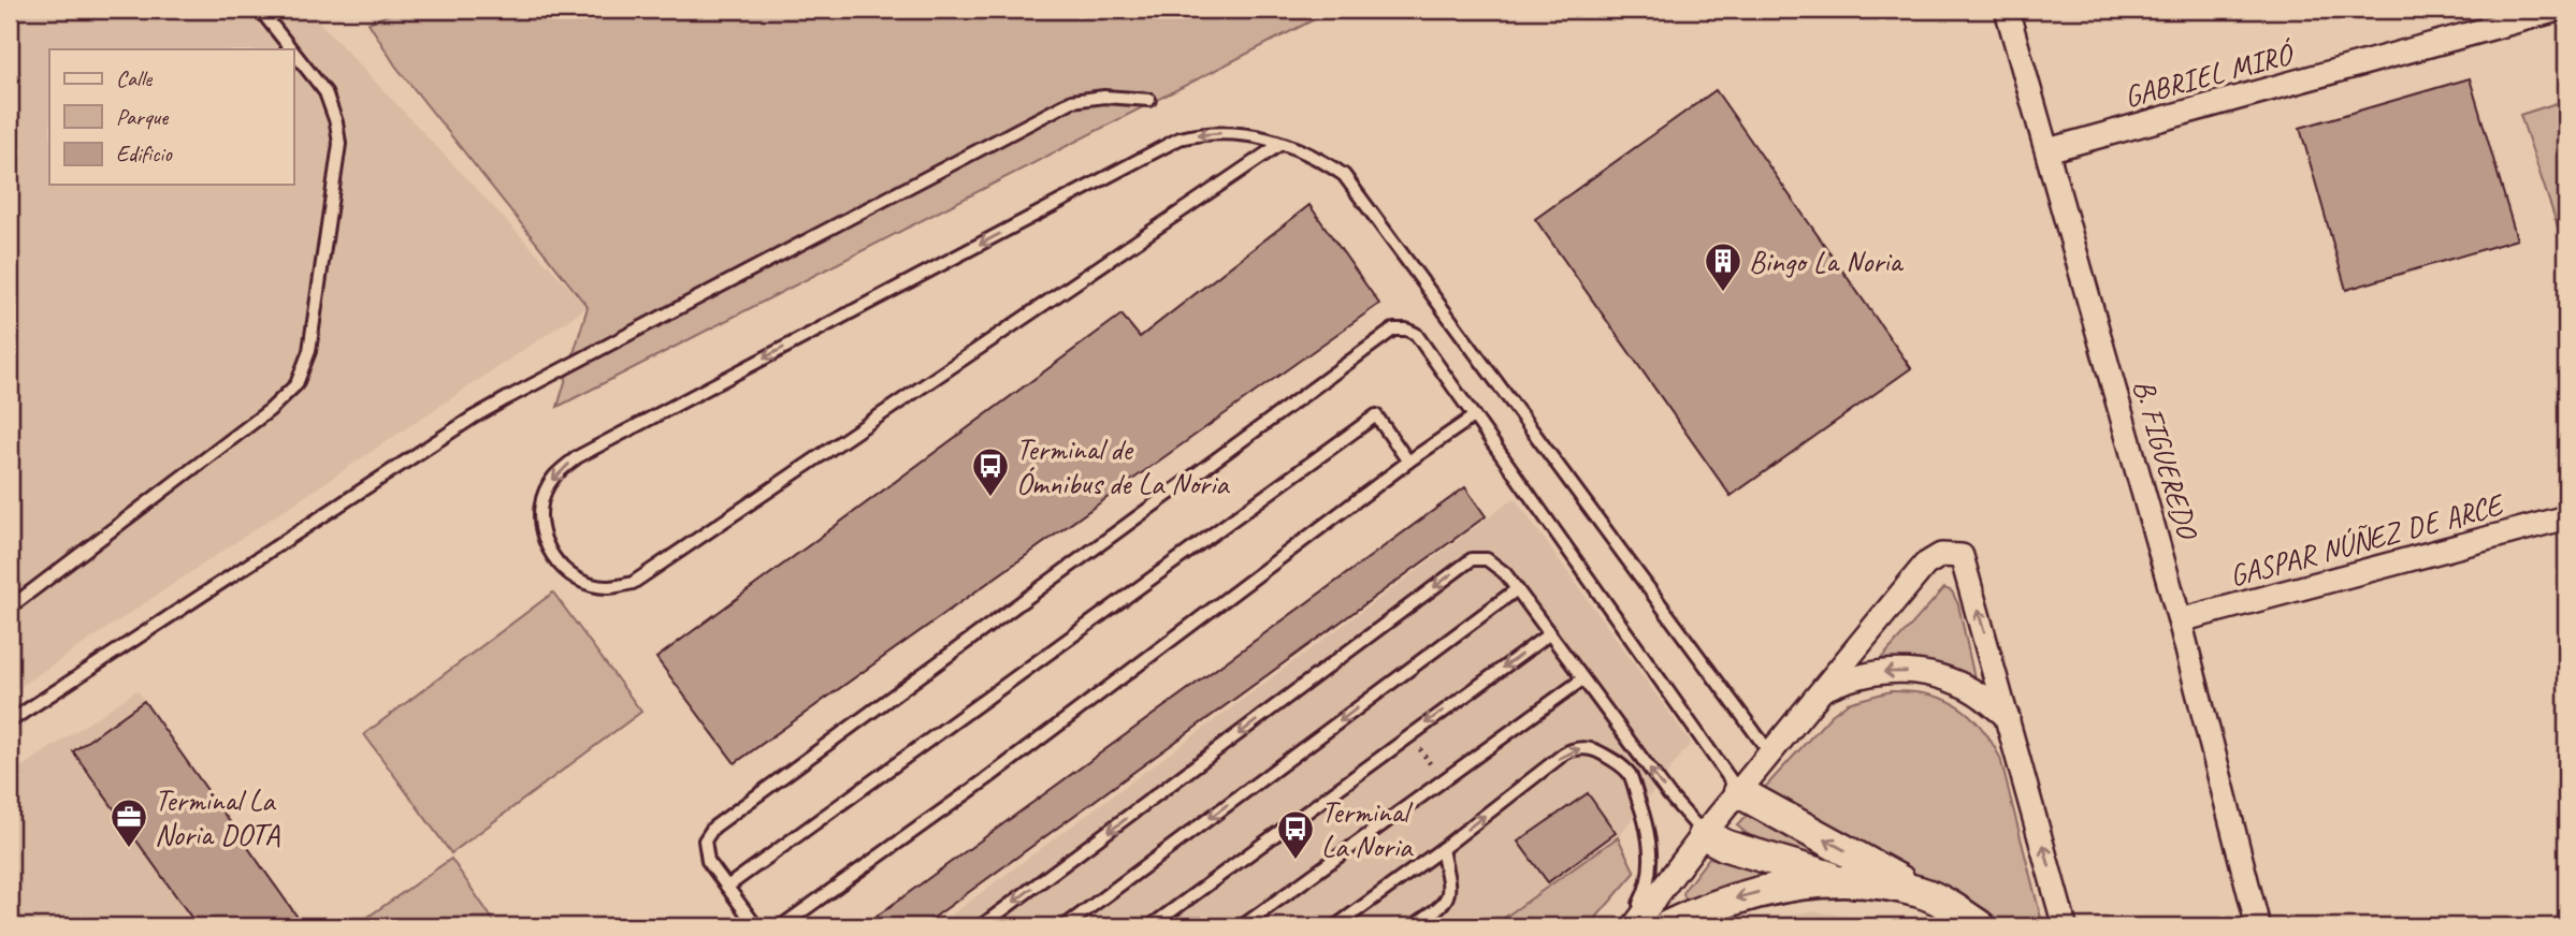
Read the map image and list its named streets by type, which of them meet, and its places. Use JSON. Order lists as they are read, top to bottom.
{
  "streets": {
    "street": ["GABRIEL MIRÓ", "B. FIGUEREDO", "GASPAR NÚÑEZ DE ARCE"]
  },
  "crossings": [
    ["GABRIEL MIRÓ", "B. FIGUEREDO"],
    ["B. FIGUEREDO", "GASPAR NÚÑEZ DE ARCE"]
  ],
  "places": {
    "building": ["Bingo La Noria"],
    "bus stop": ["Terminal de Ómnibus de La Noria", "Terminal La Noria"],
    "office": ["Terminal La Noria DOTA"]
  },
  "legend": ["Calle", "Parque", "Edificio"]
}
